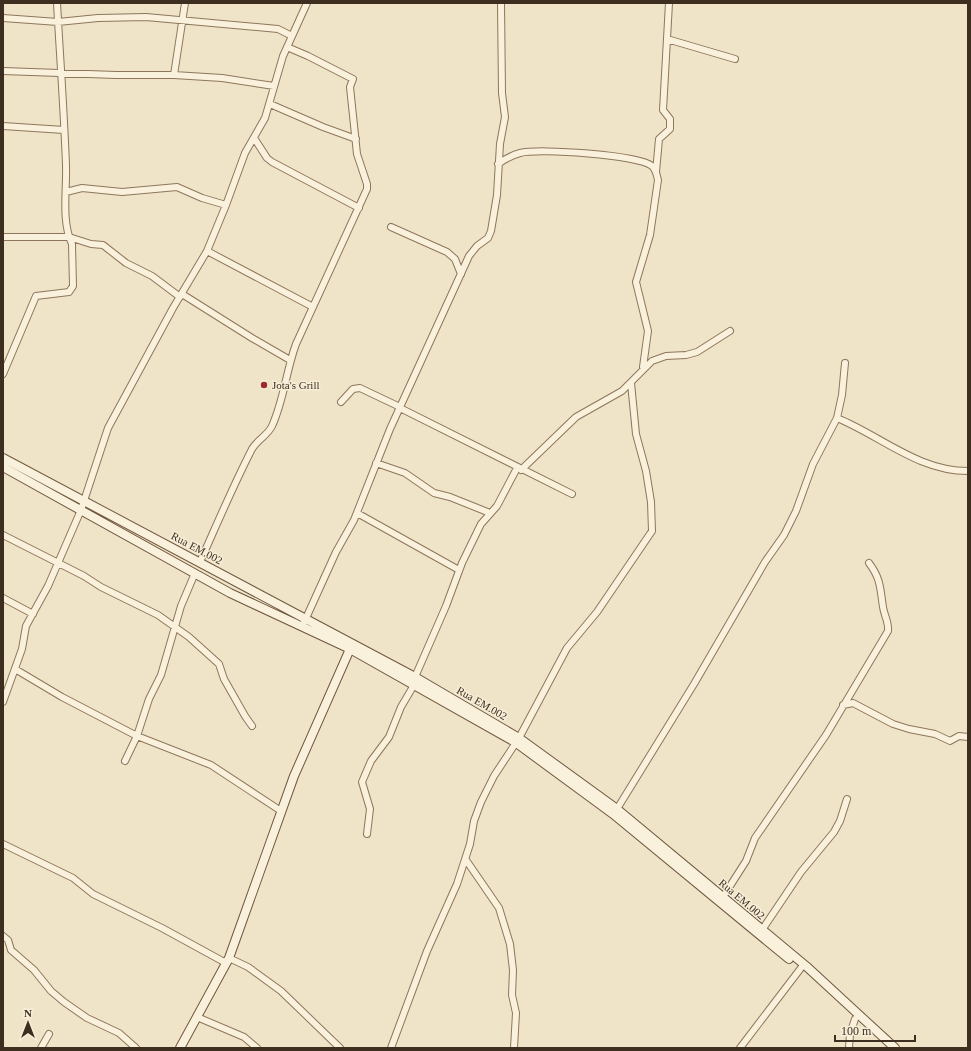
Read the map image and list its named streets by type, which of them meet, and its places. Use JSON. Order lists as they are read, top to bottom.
{
  "streets": {
    "street": ["Rua EM.002"]
  },
  "places": ["Jota's Grill"],
  "scale_bar": "100 m",
  "north": "top"
}
